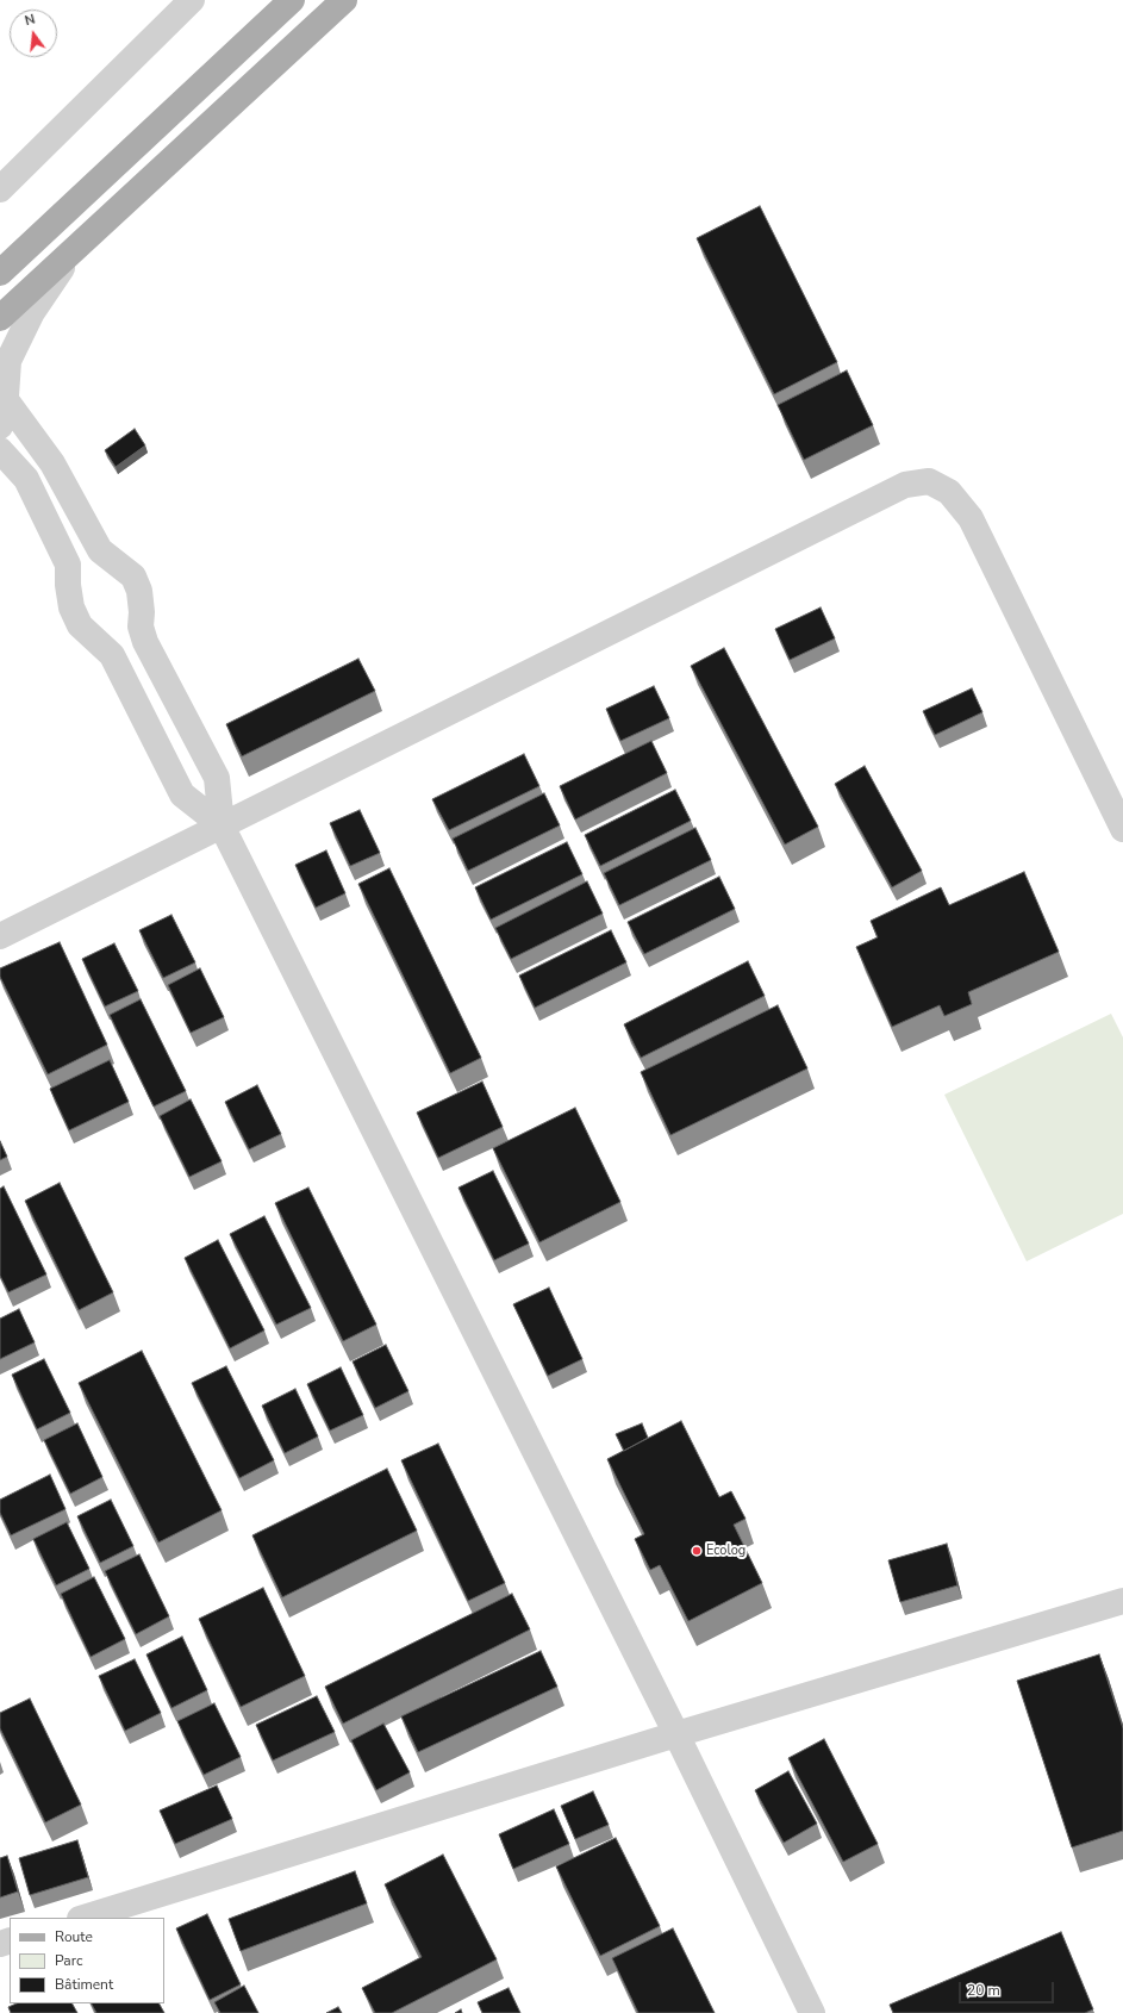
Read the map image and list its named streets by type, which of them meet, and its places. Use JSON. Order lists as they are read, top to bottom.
{
  "places": ["Ecolog"],
  "legend": ["Route", "Parc", "Bâtiment"],
  "scale_bar": "20 m",
  "north": "top"
}
